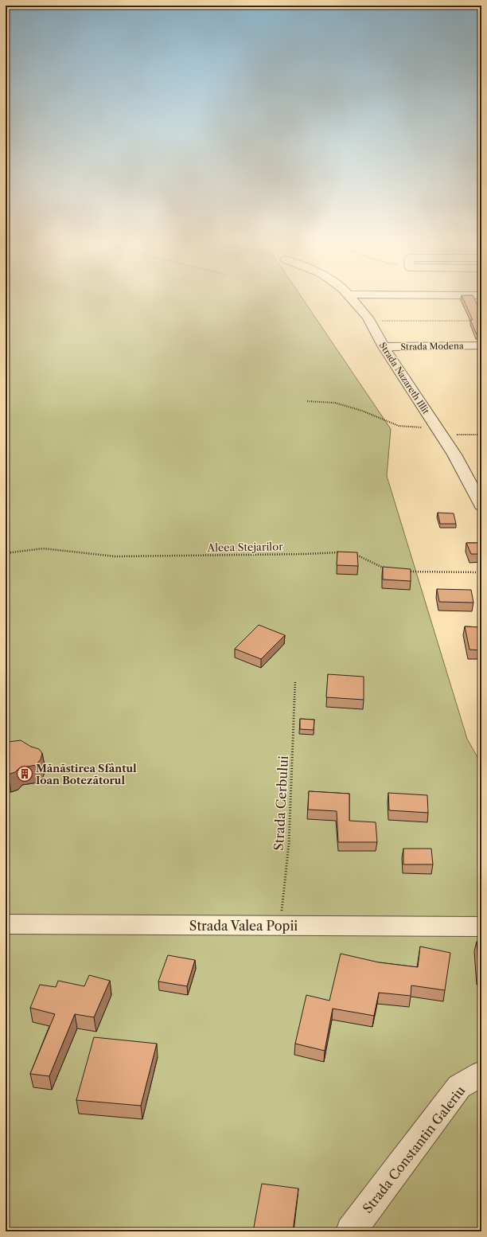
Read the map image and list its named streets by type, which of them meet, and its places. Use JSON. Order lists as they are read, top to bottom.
{
  "streets": {
    "street": [
      "Strada Modena",
      "Strada Nazareth Illit",
      "Strada Valea Popii",
      "Strada Constantin Galeriu"
    ],
    "path": ["Aleea Stejarilor", "Strada Cerbului"]
  },
  "crossings": [
    ["Strada Modena", "Strada Nazareth Illit"],
    ["Strada Cerbului", "Strada Valea Popii"]
  ],
  "places": {
    "building": ["Mănăstirea Sfântul Ioan Botezătorul"]
  }
}
